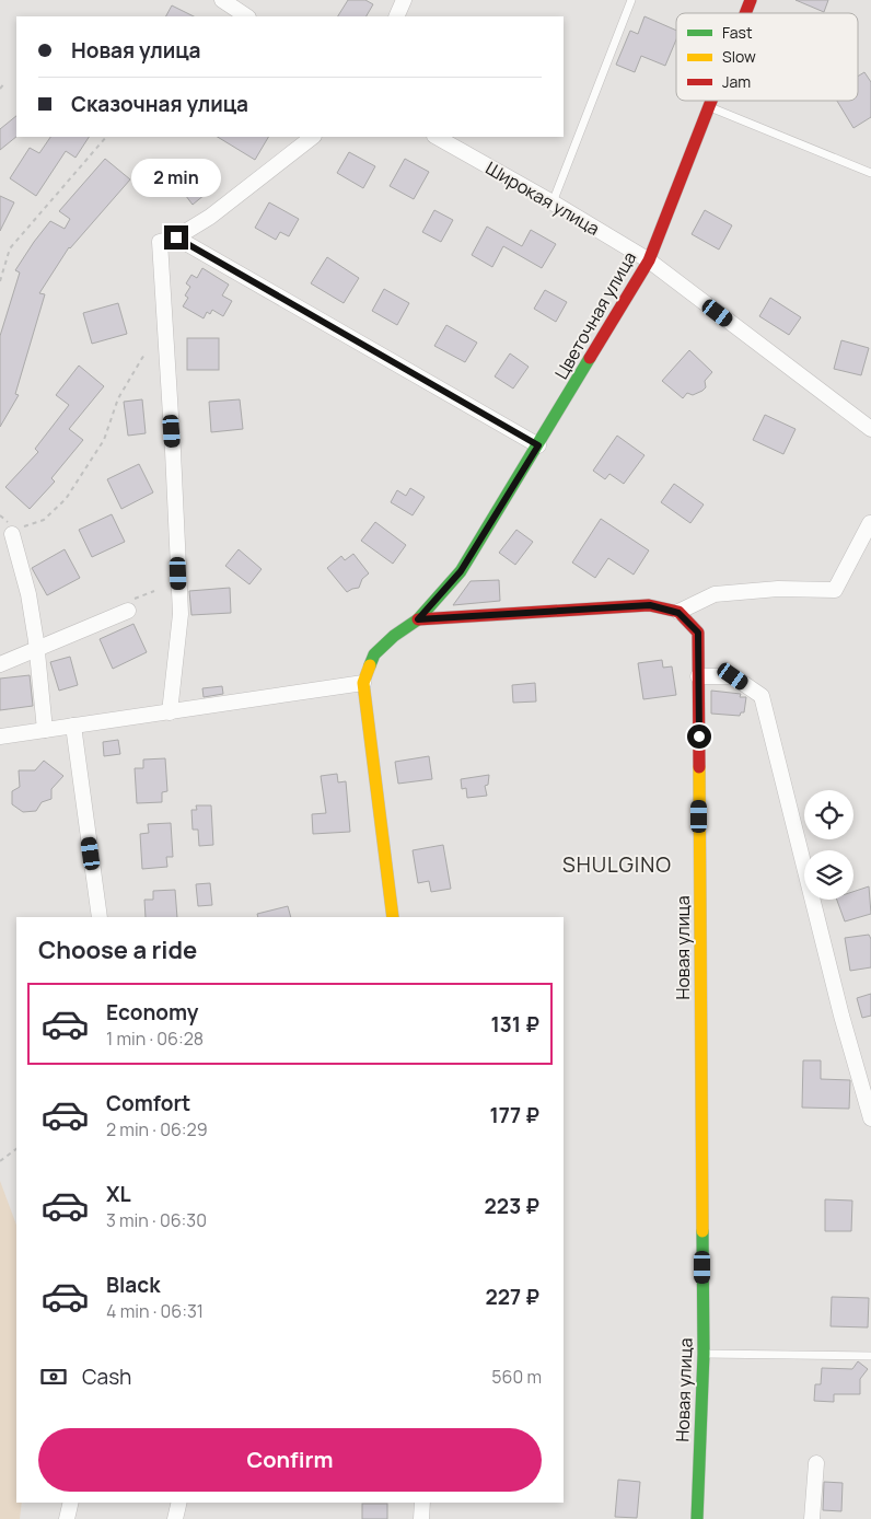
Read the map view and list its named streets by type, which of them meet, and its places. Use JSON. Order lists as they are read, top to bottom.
{
  "streets": {
    "street": ["Широкая улица", "Цветочная улица", "Новая улица"]
  },
  "crossings": [
    ["Широкая улица", "Цветочная улица"],
    ["Цветочная улица", "Новая улица"]
  ],
  "districts": ["SHULGINO"],
  "legend": ["Fast", "Slow", "Jam"],
  "page": {
    "banner": ["Новая улица", "Сказочная улица"],
    "bubble": "2 min",
    "heading": "Choose a ride",
    "list": [
      {
        "name": "Economy",
        "note": "1 min · 06:28",
        "value": "131 ₽"
      },
      {
        "name": "Comfort",
        "note": "2 min · 06:29",
        "value": "177 ₽"
      },
      {
        "name": "XL",
        "note": "3 min · 06:30",
        "value": "223 ₽"
      },
      {
        "name": "Black",
        "note": "4 min · 06:31",
        "value": "227 ₽"
      }
    ],
    "pay": ["Cash", "560 m"],
    "buttons": "Confirm"
  }
}
